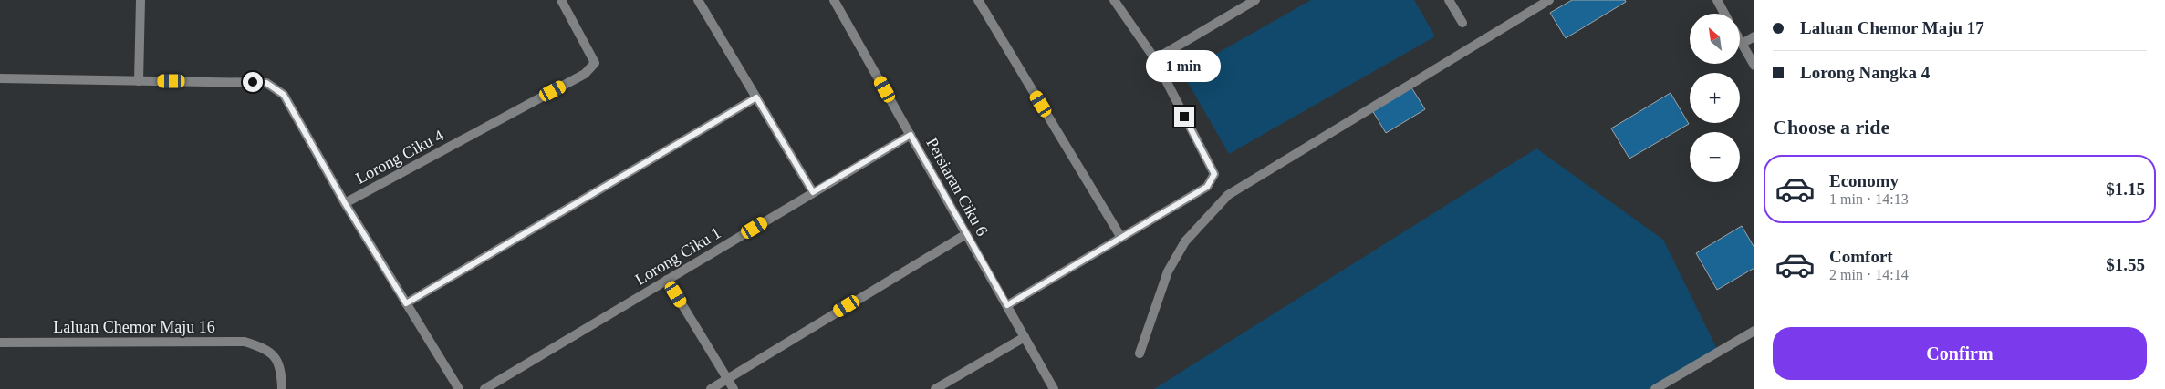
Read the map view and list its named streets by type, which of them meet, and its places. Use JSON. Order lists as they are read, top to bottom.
{
  "streets": {
    "street": [
      "Lorong Ciku 4",
      "Persiaran Ciku 6",
      "Lorong Ciku 1",
      "Laluan Chemor Maju 16"
    ]
  },
  "crossings": [
    ["Persiaran Ciku 6", "Lorong Ciku 1"]
  ],
  "north": "top left",
  "page": {
    "banner": ["Laluan Chemor Maju 17", "Lorong Nangka 4"],
    "map_buttons": ["+", "−"],
    "bubble": "1 min",
    "heading": "Choose a ride",
    "list": [
      {
        "name": "Economy",
        "note": "1 min · 14:13",
        "value": "$1.15"
      },
      {
        "name": "Comfort",
        "note": "2 min · 14:14",
        "value": "$1.55"
      }
    ],
    "buttons": "Confirm"
  }
}
